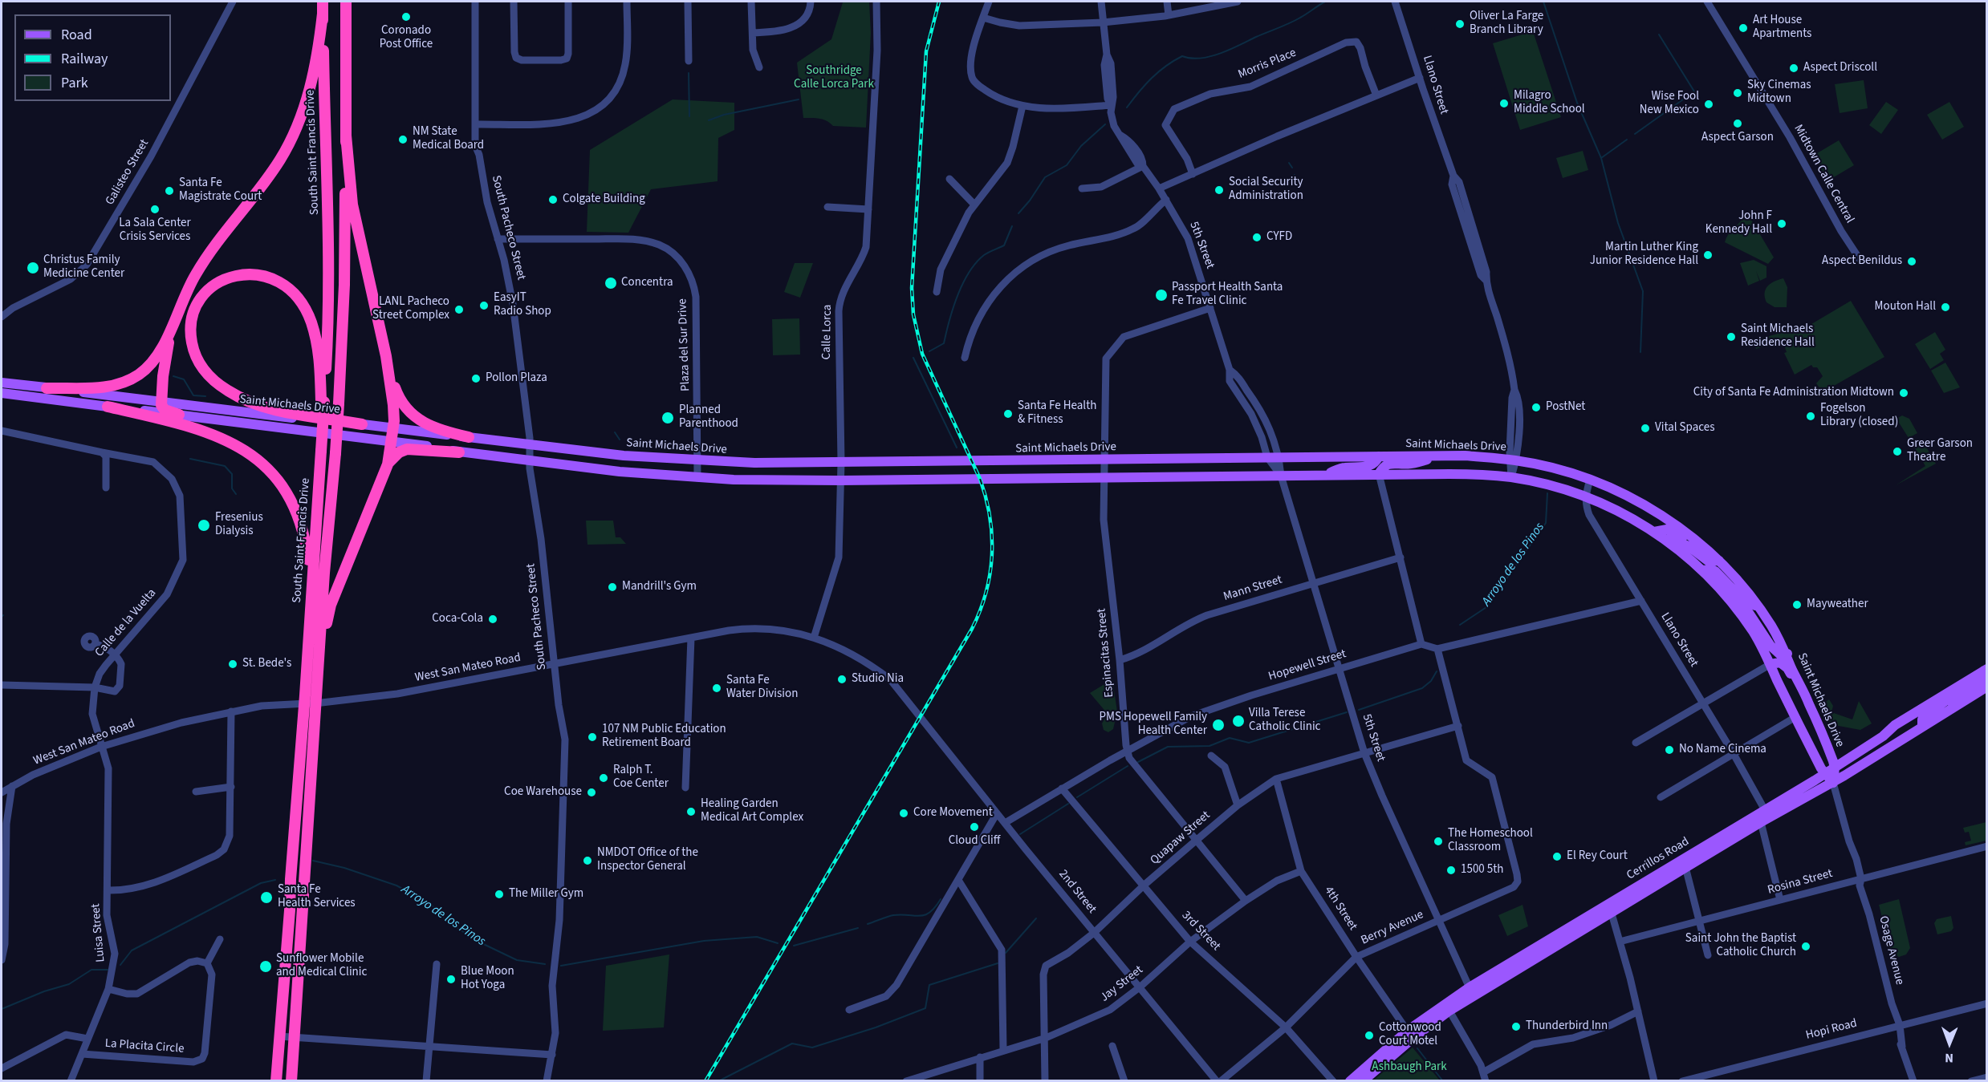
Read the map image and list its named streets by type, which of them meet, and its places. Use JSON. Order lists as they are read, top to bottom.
{
  "streets": {
    "highway": ["South Saint Francis Drive"],
    "main road": ["Saint Michaels Drive", "Cerrillos Road"],
    "street": [
      "Morris Place",
      "Llano Street",
      "Galisteo Street",
      "Midtown Calle Central",
      "South Pacheco Street",
      "5th Street",
      "Calle Lorca",
      "Plaza del Sur Drive",
      "Mann Street",
      "Calle de la Vuelta",
      "Espinacitas Street",
      "Hopewell Street",
      "West San Mateo Road",
      "Quapaw Street",
      "Rosina Street",
      "2nd Street",
      "4th Street",
      "Berry Avenue",
      "3rd Street",
      "Luisa Street",
      "Osage Avenue",
      "Jay Street",
      "Hopi Road",
      "La Placita Circle"
    ]
  },
  "crossings": [
    ["Llano Street", "Saint Michaels Drive"],
    ["Llano Street", "Cerrillos Road"],
    ["South Saint Francis Drive", "West San Mateo Road"],
    ["South Pacheco Street", "Plaza del Sur Drive"],
    ["South Pacheco Street", "Saint Michaels Drive"],
    ["South Pacheco Street", "West San Mateo Road"],
    ["5th Street", "Saint Michaels Drive"],
    ["5th Street", "Mann Street"],
    ["5th Street", "Espinacitas Street"],
    ["5th Street", "Hopewell Street"],
    ["5th Street", "Quapaw Street"],
    ["5th Street", "Cerrillos Road"],
    ["5th Street", "Berry Avenue"],
    ["Calle Lorca", "Saint Michaels Drive"],
    ["Calle Lorca", "West San Mateo Road"],
    ["Plaza del Sur Drive", "Saint Michaels Drive"],
    ["Saint Michaels Drive", "Espinacitas Street"],
    ["Saint Michaels Drive", "Cerrillos Road"],
    ["Saint Michaels Drive", "Osage Avenue"],
    ["Mann Street", "Espinacitas Street"],
    ["Calle de la Vuelta", "West San Mateo Road"],
    ["Calle de la Vuelta", "Luisa Street"],
    ["Espinacitas Street", "Hopewell Street"],
    ["Espinacitas Street", "Quapaw Street"],
    ["Espinacitas Street", "Jay Street"],
    ["Hopewell Street", "2nd Street"],
    ["Hopewell Street", "3rd Street"],
    ["West San Mateo Road", "2nd Street"],
    ["West San Mateo Road", "Luisa Street"],
    ["Quapaw Street", "2nd Street"],
    ["Quapaw Street", "4th Street"],
    ["Quapaw Street", "Berry Avenue"],
    ["Quapaw Street", "3rd Street"],
    ["Quapaw Street", "Jay Street"],
    ["Cerrillos Road", "4th Street"],
    ["Cerrillos Road", "Osage Avenue"],
    ["Rosina Street", "Osage Avenue"],
    ["2nd Street", "Jay Street"],
    ["4th Street", "Berry Avenue"],
    ["4th Street", "Jay Street"],
    ["Berry Avenue", "3rd Street"],
    ["3rd Street", "Jay Street"],
    ["Luisa Street", "La Placita Circle"],
    ["Osage Avenue", "Hopi Road"]
  ],
  "water": ["Arroyo de los Pinos"],
  "parks": ["Southridge Calle Lorca Park", "Ashbaugh Park"],
  "places": [
    "Coronado Post Office",
    "Oliver La Farge Branch Library",
    "Art House Apartments",
    "Aspect Driscoll",
    "Sky Cinemas Midtown",
    "Milagro Middle School",
    "Wise Fool New Mexico",
    "Aspect Garson",
    "NM State Medical Board",
    "Social Security Administration",
    "Santa Fe Magistrate Court",
    "Colgate Building",
    "La Sala Center Crisis Services",
    "John F Kennedy Hall",
    "CYFD",
    "Martin Luther King Junior Residence Hall",
    "Aspect Benildus",
    "Christus Family Medicine Center",
    "Concentra",
    "Passport Health Santa Fe Travel Clinic",
    "EasyIT Radio Shop",
    "Mouton Hall",
    "LANL Pacheco Street Complex",
    "Saint Michaels Residence Hall",
    "Pollon Plaza",
    "City of Santa Fe Administration Midtown",
    "PostNet",
    "Santa Fe Health & Fitness",
    "Fogelson Library (closed)",
    "Planned Parenthood",
    "Vital Spaces",
    "Greer Garson Theatre",
    "Fresenius Dialysis",
    "Mandrill's Gym",
    "Mayweather",
    "Coca-Cola",
    "St. Bede's",
    "Studio Nia",
    "Santa Fe Water Division",
    "Villa Terese Catholic Clinic",
    "PMS Hopewell Family Health Center",
    "107 NM Public Education Retirement Board",
    "No Name Cinema",
    "Ralph T. Coe Center",
    "Coe Warehouse",
    "Healing Garden Medical Art Complex",
    "Core Movement",
    "Cloud Cliff",
    "The Homeschool Classroom",
    "El Rey Court",
    "NMDOT Office of the Inspector General",
    "1500 5th",
    "The Miller Gym",
    "Santa Fe Health Services",
    "Saint John the Baptist Catholic Church",
    "Sunflower Mobile and Medical Clinic",
    "Blue Moon Hot Yoga",
    "Thunderbird Inn",
    "Cottonwood Court Motel"
  ],
  "legend": ["Road", "Railway", "Park"],
  "north": "bottom"
}
